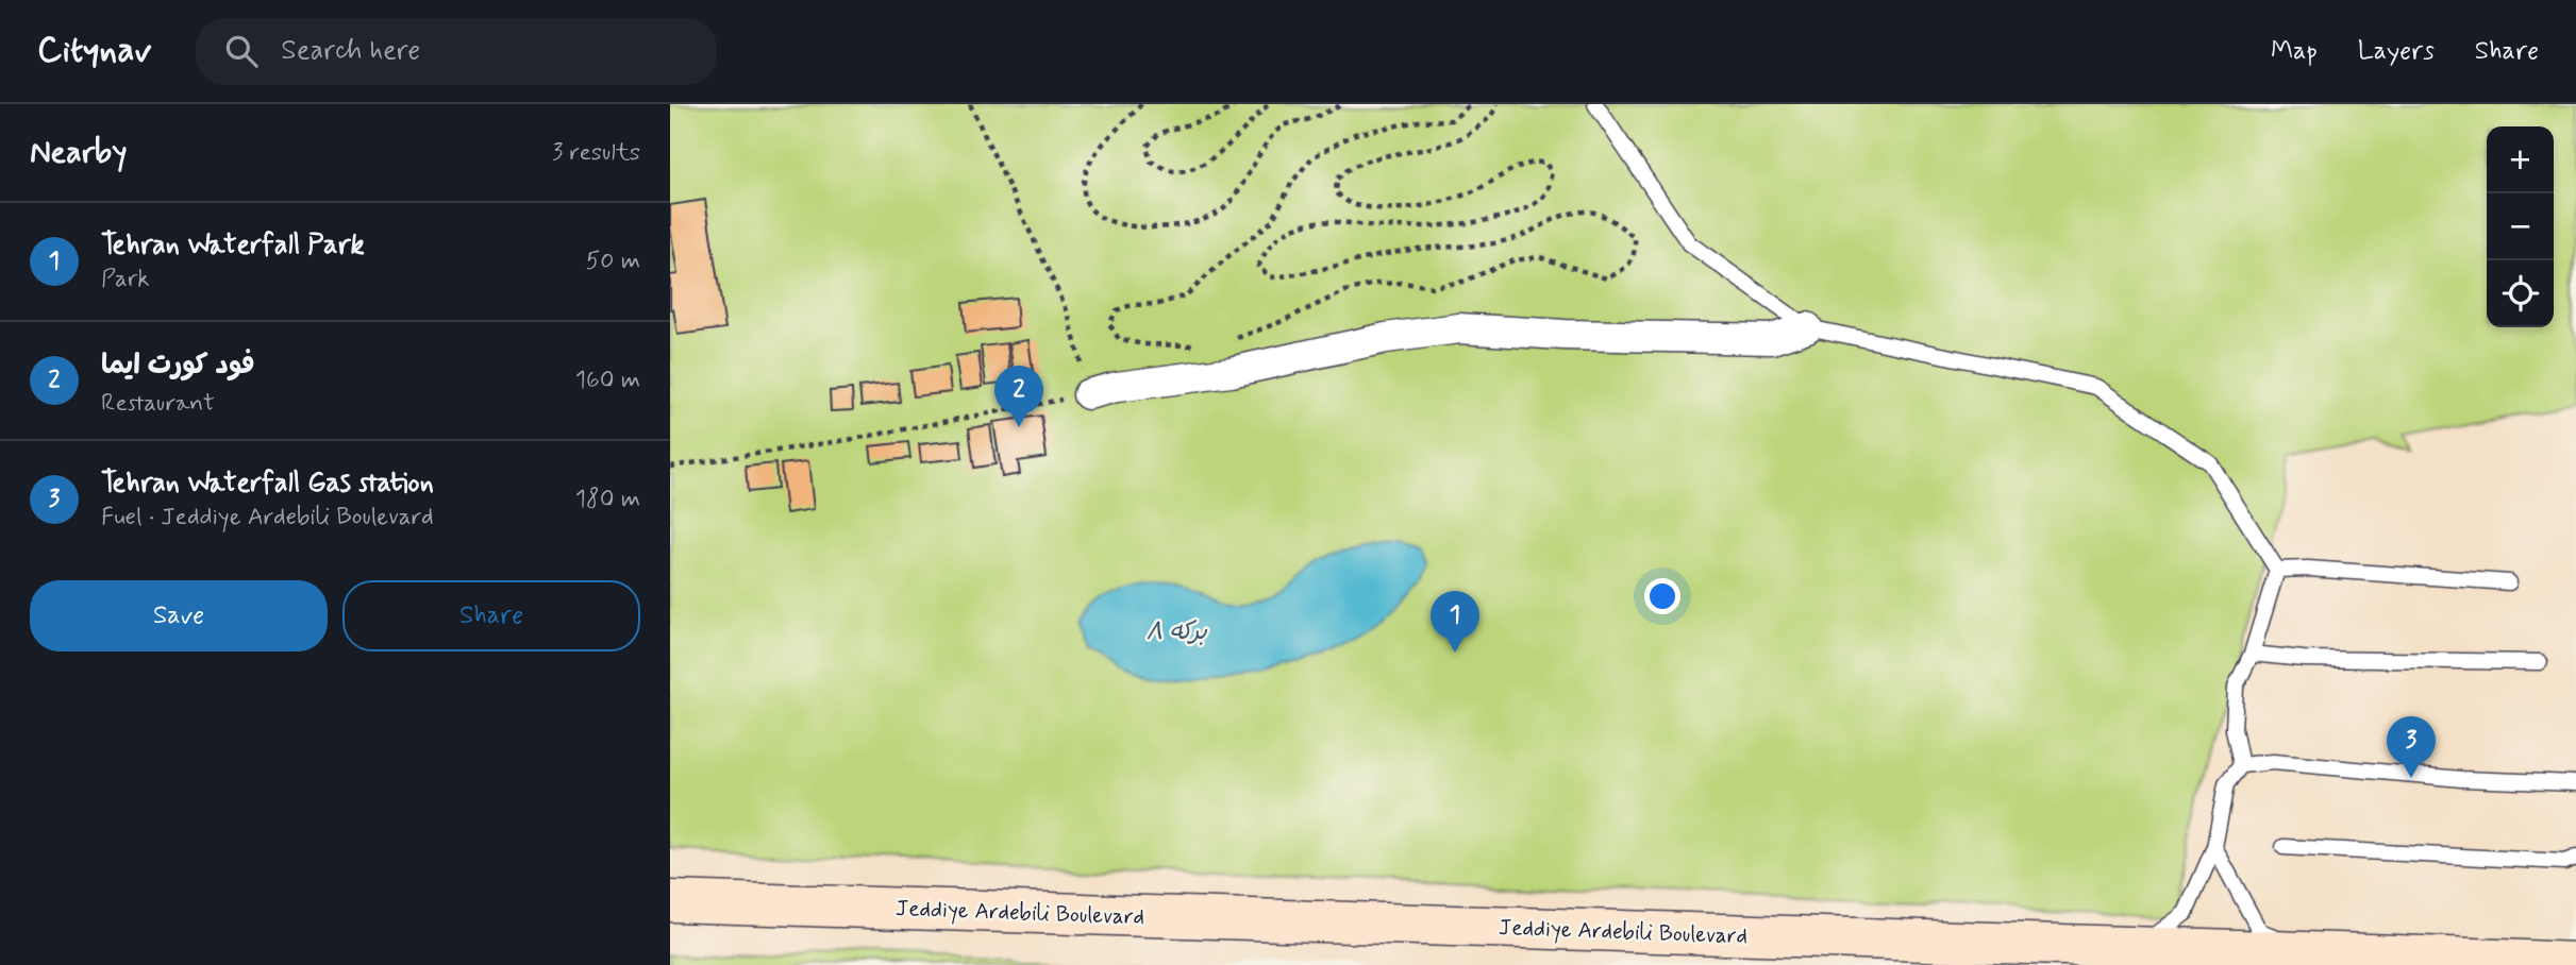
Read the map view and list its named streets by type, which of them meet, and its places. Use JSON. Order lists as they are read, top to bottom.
{
  "streets": {
    "main road": ["Jeddiye Ardebili Boulevard"]
  },
  "water": ["برکه ۸"],
  "page": {
    "header": "Citynav",
    "search": "Search here",
    "nav": ["Map", "Layers", "Share"],
    "heading": ["Nearby", "3 results"],
    "map_buttons": ["+", "−"],
    "list": [
      {
        "mark": "1",
        "name": "Tehran Waterfall Park",
        "note": "Park",
        "value": "50 m"
      },
      {
        "mark": "2",
        "name": "فود کورت ایما",
        "note": "Restaurant",
        "value": "160 m"
      },
      {
        "mark": "3",
        "name": "Tehran Waterfall Gas station",
        "note": "Fuel · Jeddiye Ardebili Boulevard",
        "value": "180 m"
      }
    ],
    "pins": ["2", "1", "3"],
    "buttons": ["Save", "Share"]
  }
}
